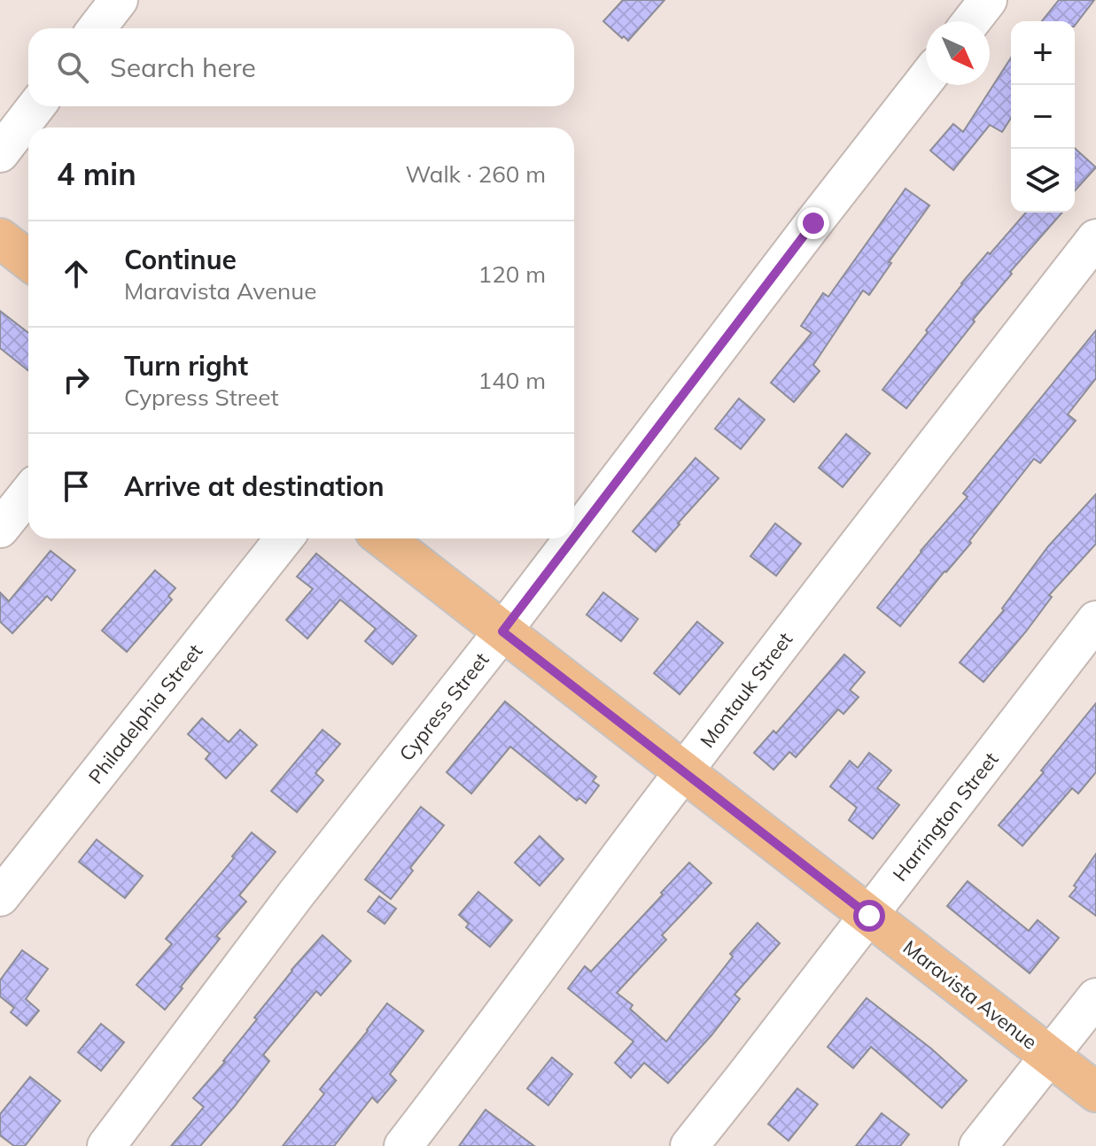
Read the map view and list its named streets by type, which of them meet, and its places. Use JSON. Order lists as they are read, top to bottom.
{
  "streets": {
    "main road": ["Maravista Avenue"],
    "street": [
      "Montauk Street",
      "Cypress Street",
      "Philadelphia Street",
      "Harrington Street"
    ]
  },
  "crossings": [
    ["Montauk Street", "Maravista Avenue"],
    ["Cypress Street", "Maravista Avenue"],
    ["Harrington Street", "Maravista Avenue"]
  ],
  "north": "bottom right",
  "page": {
    "map_buttons": ["+", "−"],
    "search": "Search here",
    "heading": ["4 min", "Walk · 260 m"],
    "list": [
      ["Continue", "Maravista Avenue", "120 m"],
      ["Turn right", "Cypress Street", "140 m"],
      "Arrive at destination"
    ]
  }
}
